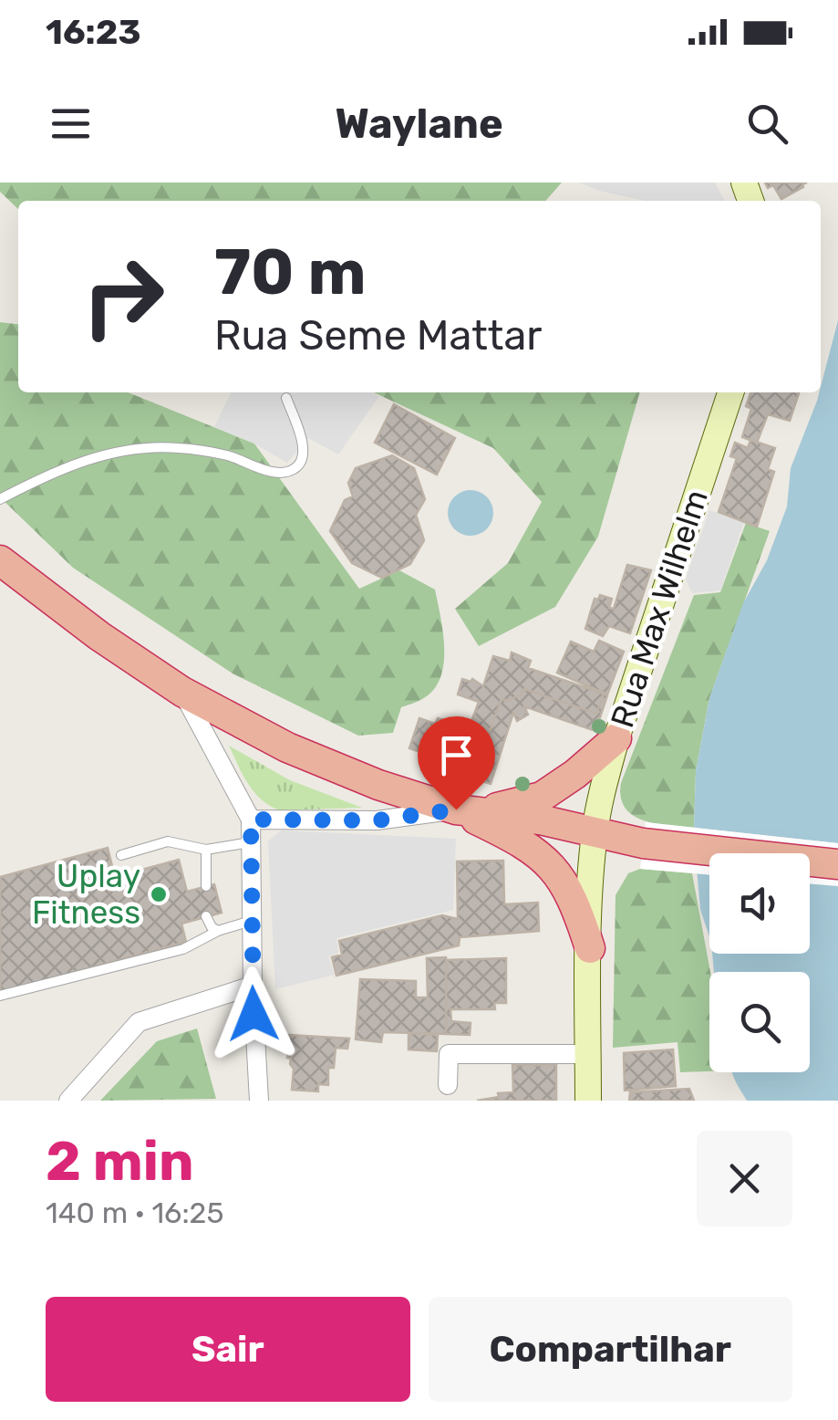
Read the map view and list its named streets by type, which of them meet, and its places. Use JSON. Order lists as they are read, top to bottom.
{
  "streets": {
    "main road": ["Rua Max Wilhelm"]
  },
  "places": ["Uplay Fitness"],
  "page": {
    "status": "16:23",
    "header": "Waylane",
    "turn": ["70 m", "Rua Seme Mattar"],
    "heading": ["2 min", "140 m · 16:25"],
    "buttons": ["Sair", "Compartilhar"]
  }
}
